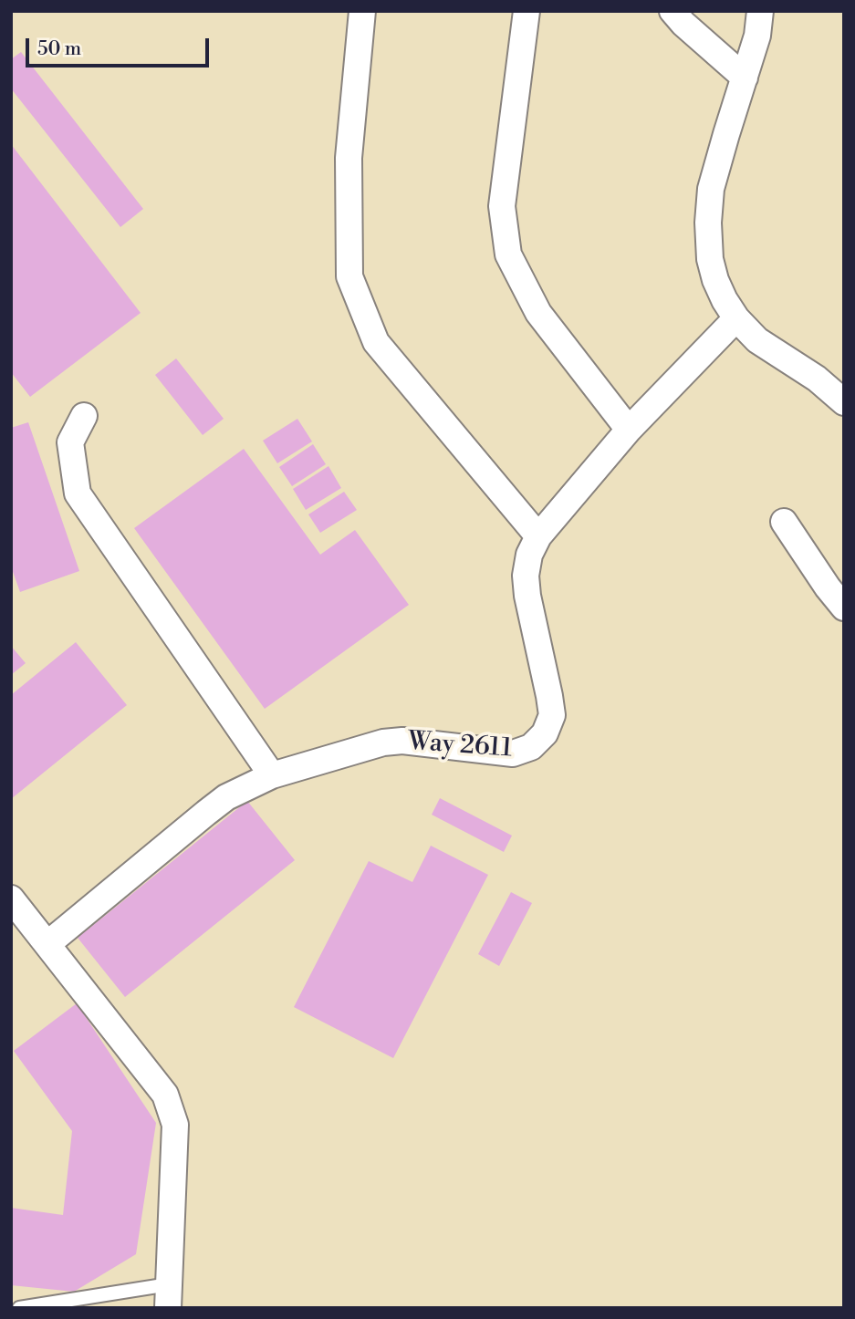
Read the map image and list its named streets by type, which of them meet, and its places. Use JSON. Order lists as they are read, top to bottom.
{
  "streets": {
    "street": ["Way 2611"]
  },
  "scale_bar": "50 m"
}
